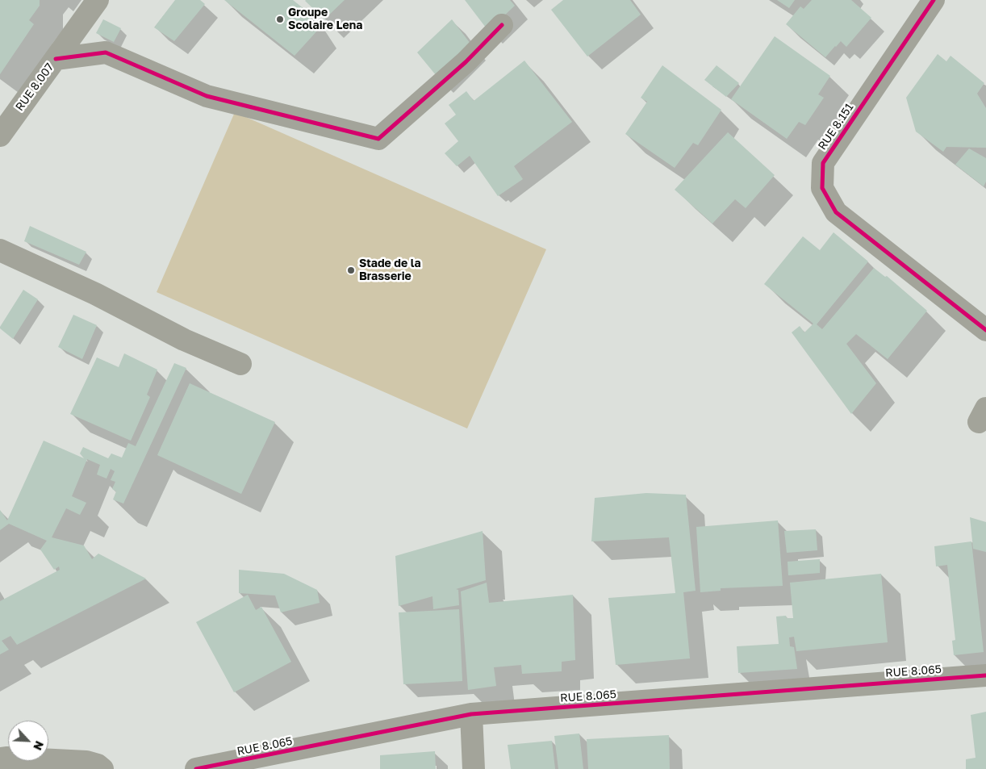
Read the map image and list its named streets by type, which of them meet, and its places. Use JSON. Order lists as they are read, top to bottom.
{
  "streets": {
    "street": ["RUE 8.007", "RUE 8.151", "RUE 8.065"]
  },
  "places": ["Groupe Scolaire Lena", "Stade de la Brasserie"],
  "north": "bottom right"
}
